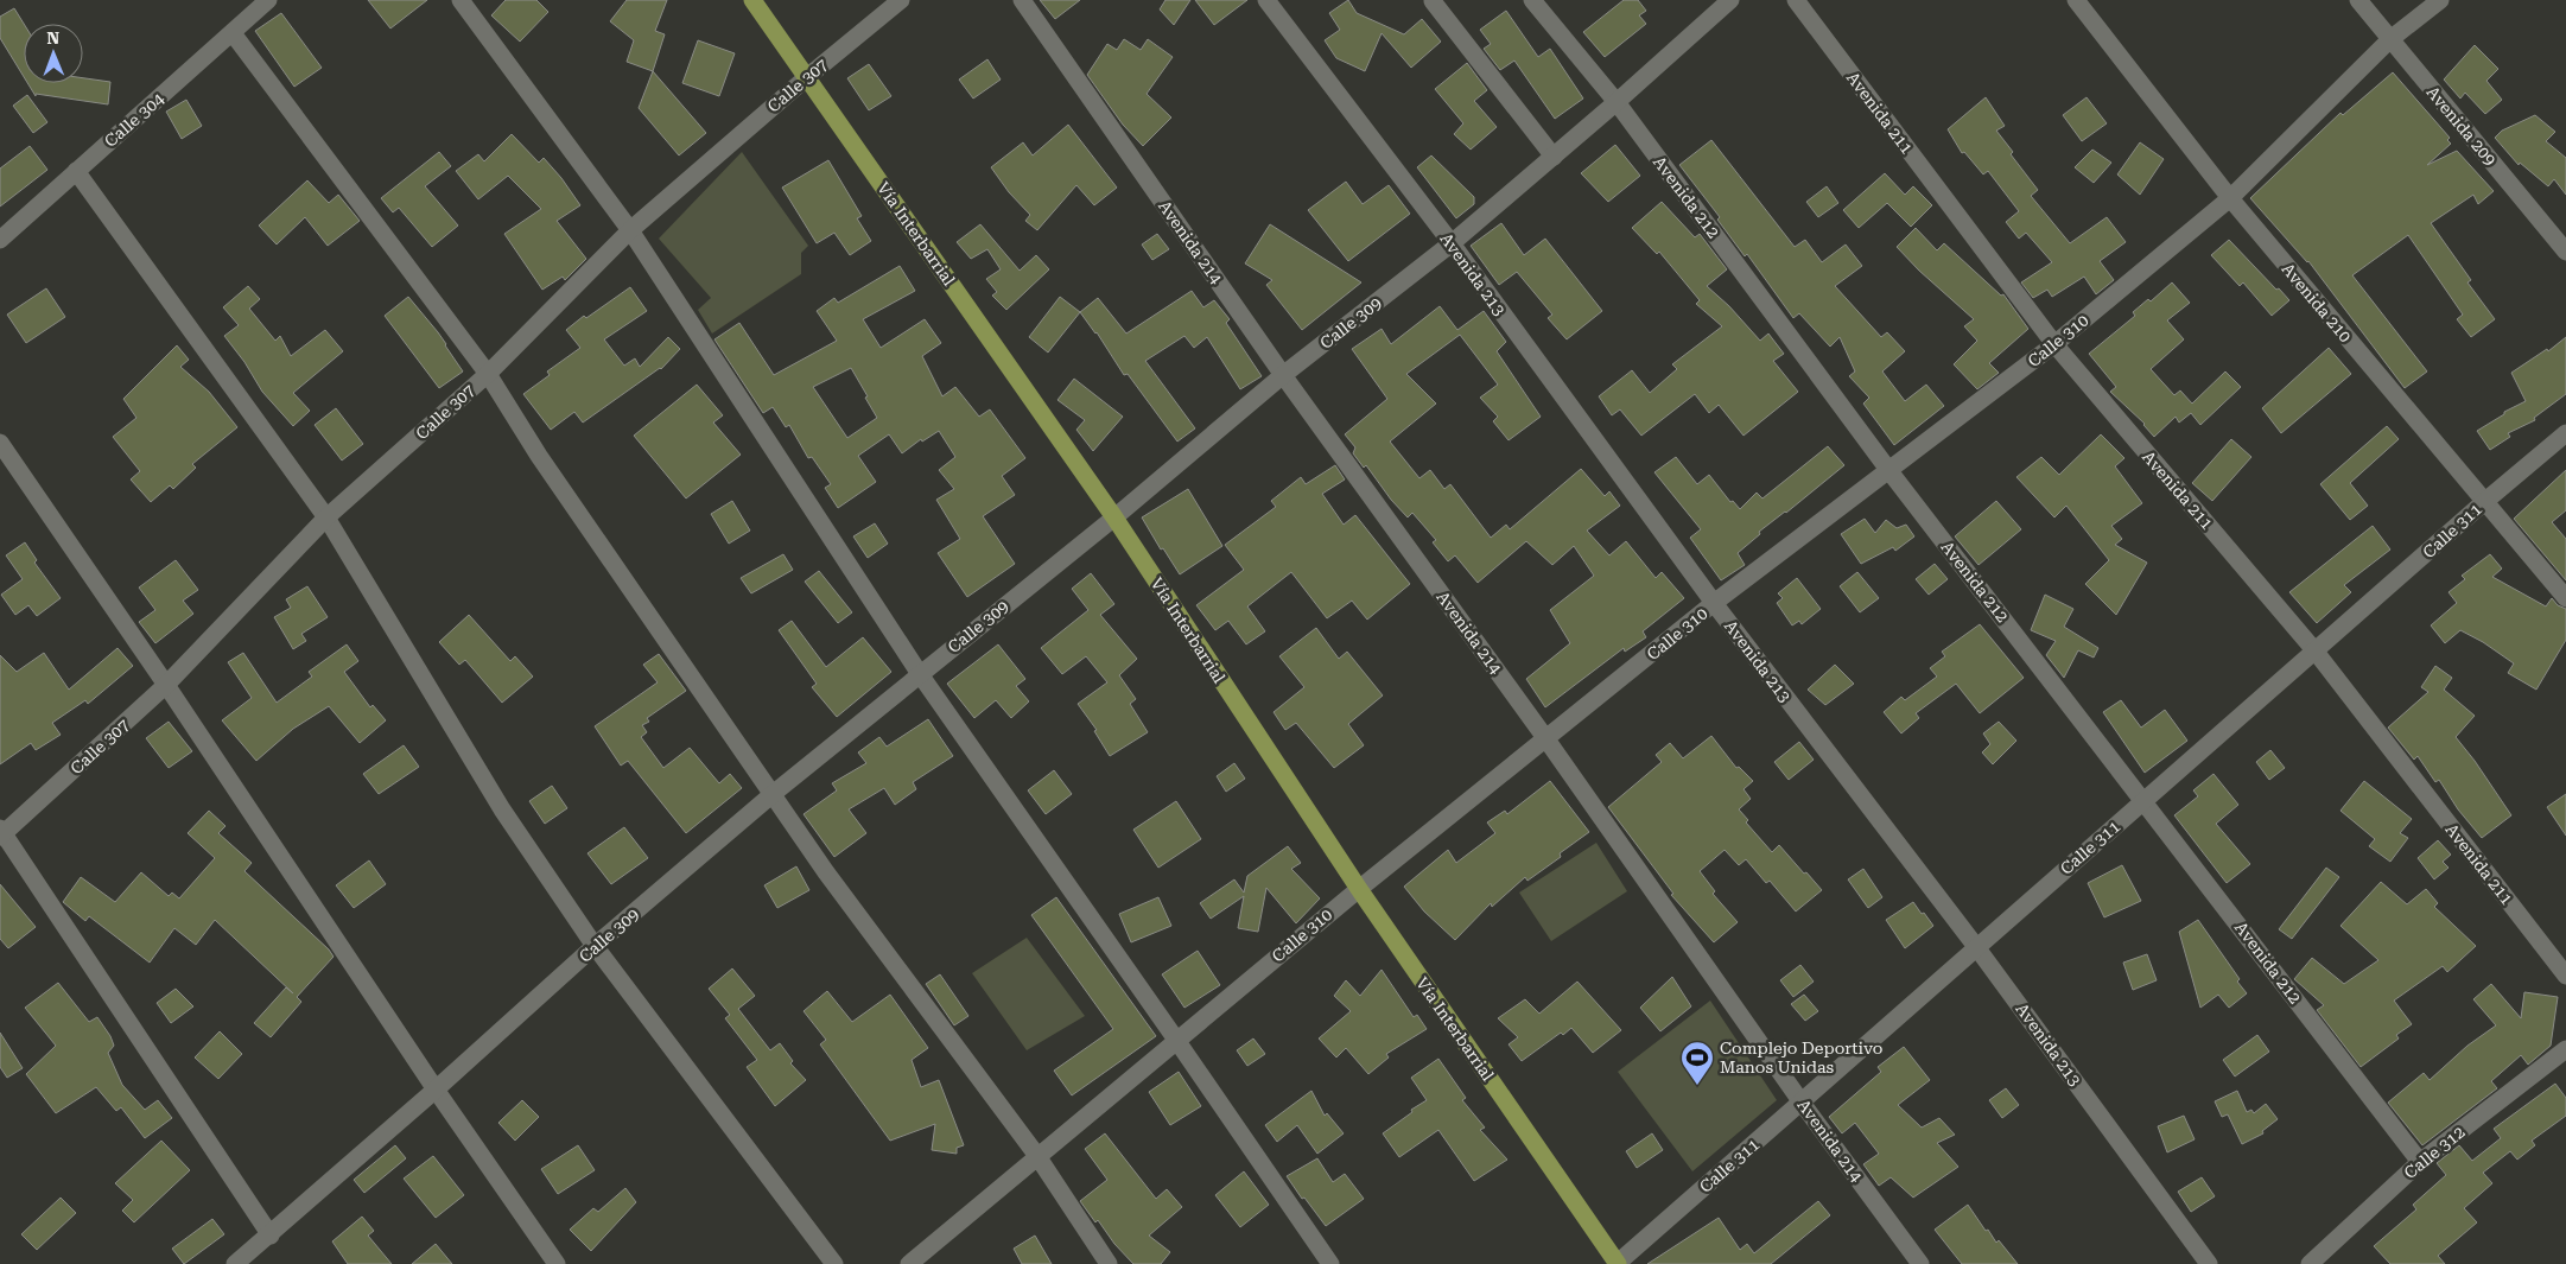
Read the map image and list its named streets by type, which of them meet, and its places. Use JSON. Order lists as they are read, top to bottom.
{
  "streets": {
    "main road": ["Vía Interbarrial"],
    "street": [
      "Calle 307",
      "Avenida 211",
      "Calle 304",
      "Avenida 209",
      "Avenida 212",
      "Avenida 214",
      "Avenida 213",
      "Avenida 210",
      "Calle 309",
      "Calle 310",
      "Calle 311",
      "Calle 312"
    ]
  },
  "crossings": [
    ["Calle 307", "Vía Interbarrial"],
    ["Avenida 211", "Calle 310"],
    ["Avenida 211", "Calle 311"],
    ["Avenida 209", "Calle 310"],
    ["Avenida 212", "Calle 309"],
    ["Avenida 212", "Calle 310"],
    ["Avenida 212", "Calle 311"],
    ["Avenida 212", "Calle 312"],
    ["Vía Interbarrial", "Calle 309"],
    ["Vía Interbarrial", "Calle 310"],
    ["Vía Interbarrial", "Calle 311"],
    ["Avenida 214", "Calle 309"],
    ["Avenida 214", "Calle 310"],
    ["Avenida 214", "Calle 311"],
    ["Avenida 213", "Calle 309"],
    ["Avenida 213", "Calle 310"],
    ["Avenida 213", "Calle 311"],
    ["Avenida 210", "Calle 310"],
    ["Avenida 210", "Calle 311"]
  ],
  "places": {
    "sports": ["Complejo Deportivo Manos Unidas"]
  },
  "north": "top"
}
